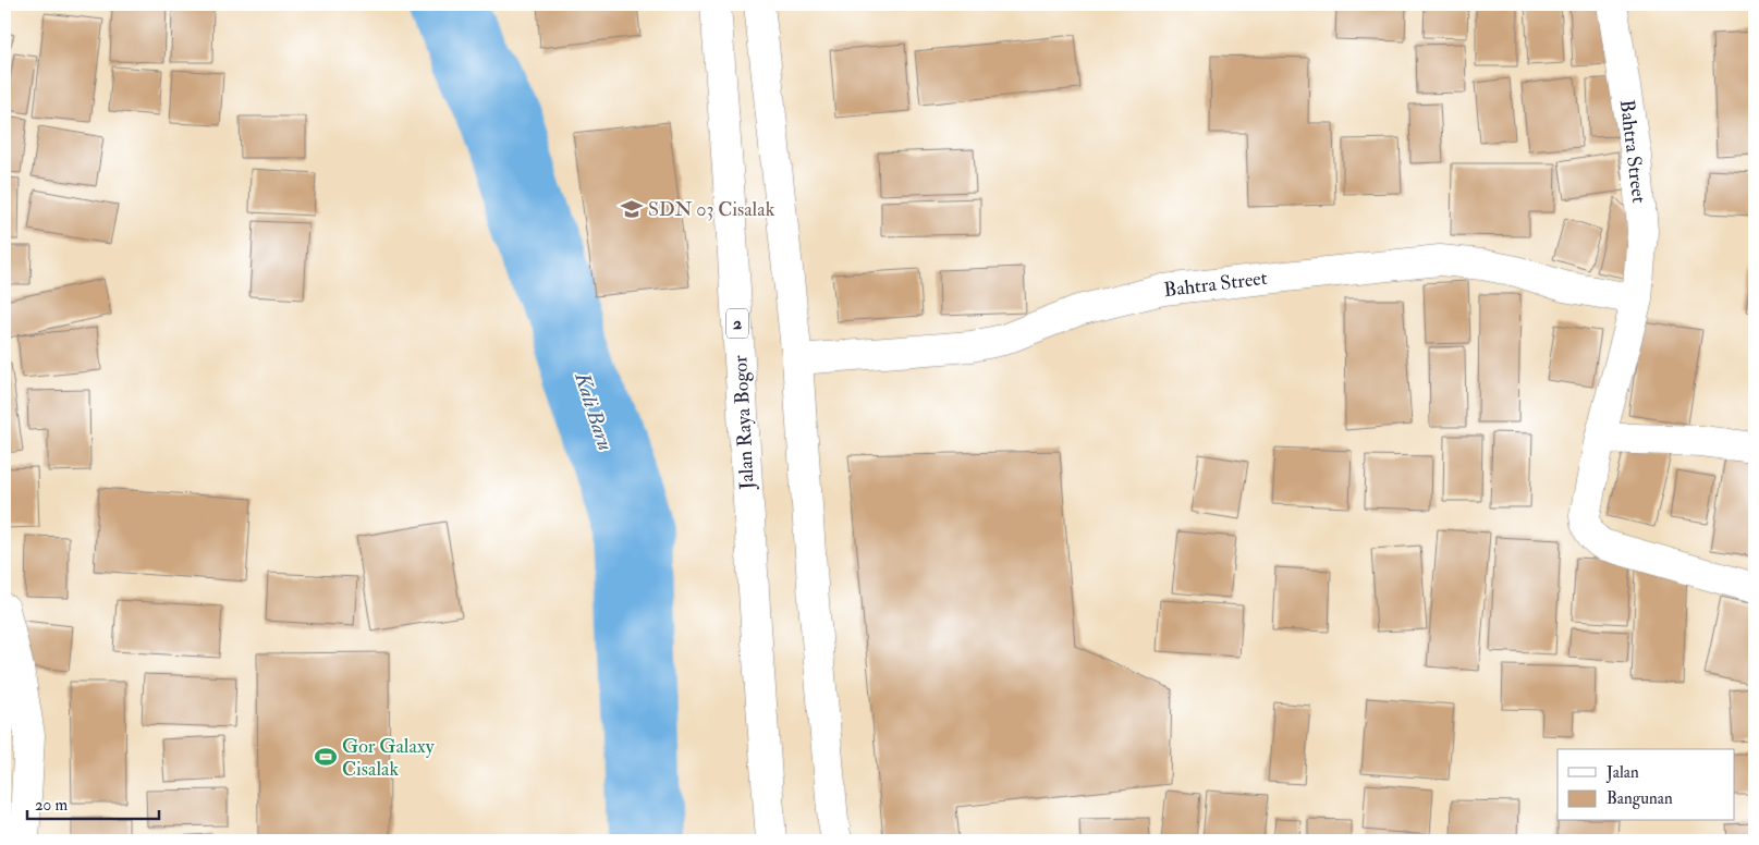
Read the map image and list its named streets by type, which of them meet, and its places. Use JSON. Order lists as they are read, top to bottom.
{
  "streets": {
    "main road": ["Bahtra Street", "2", "Jalan Raya Bogor"]
  },
  "water": ["Kali Baru"],
  "places": {
    "school or university": ["SDN 03 Cisalak"],
    "sports": ["Gor Galaxy Cisalak"]
  },
  "legend": ["Jalan", "Bangunan"],
  "scale_bar": "20 m"
}
